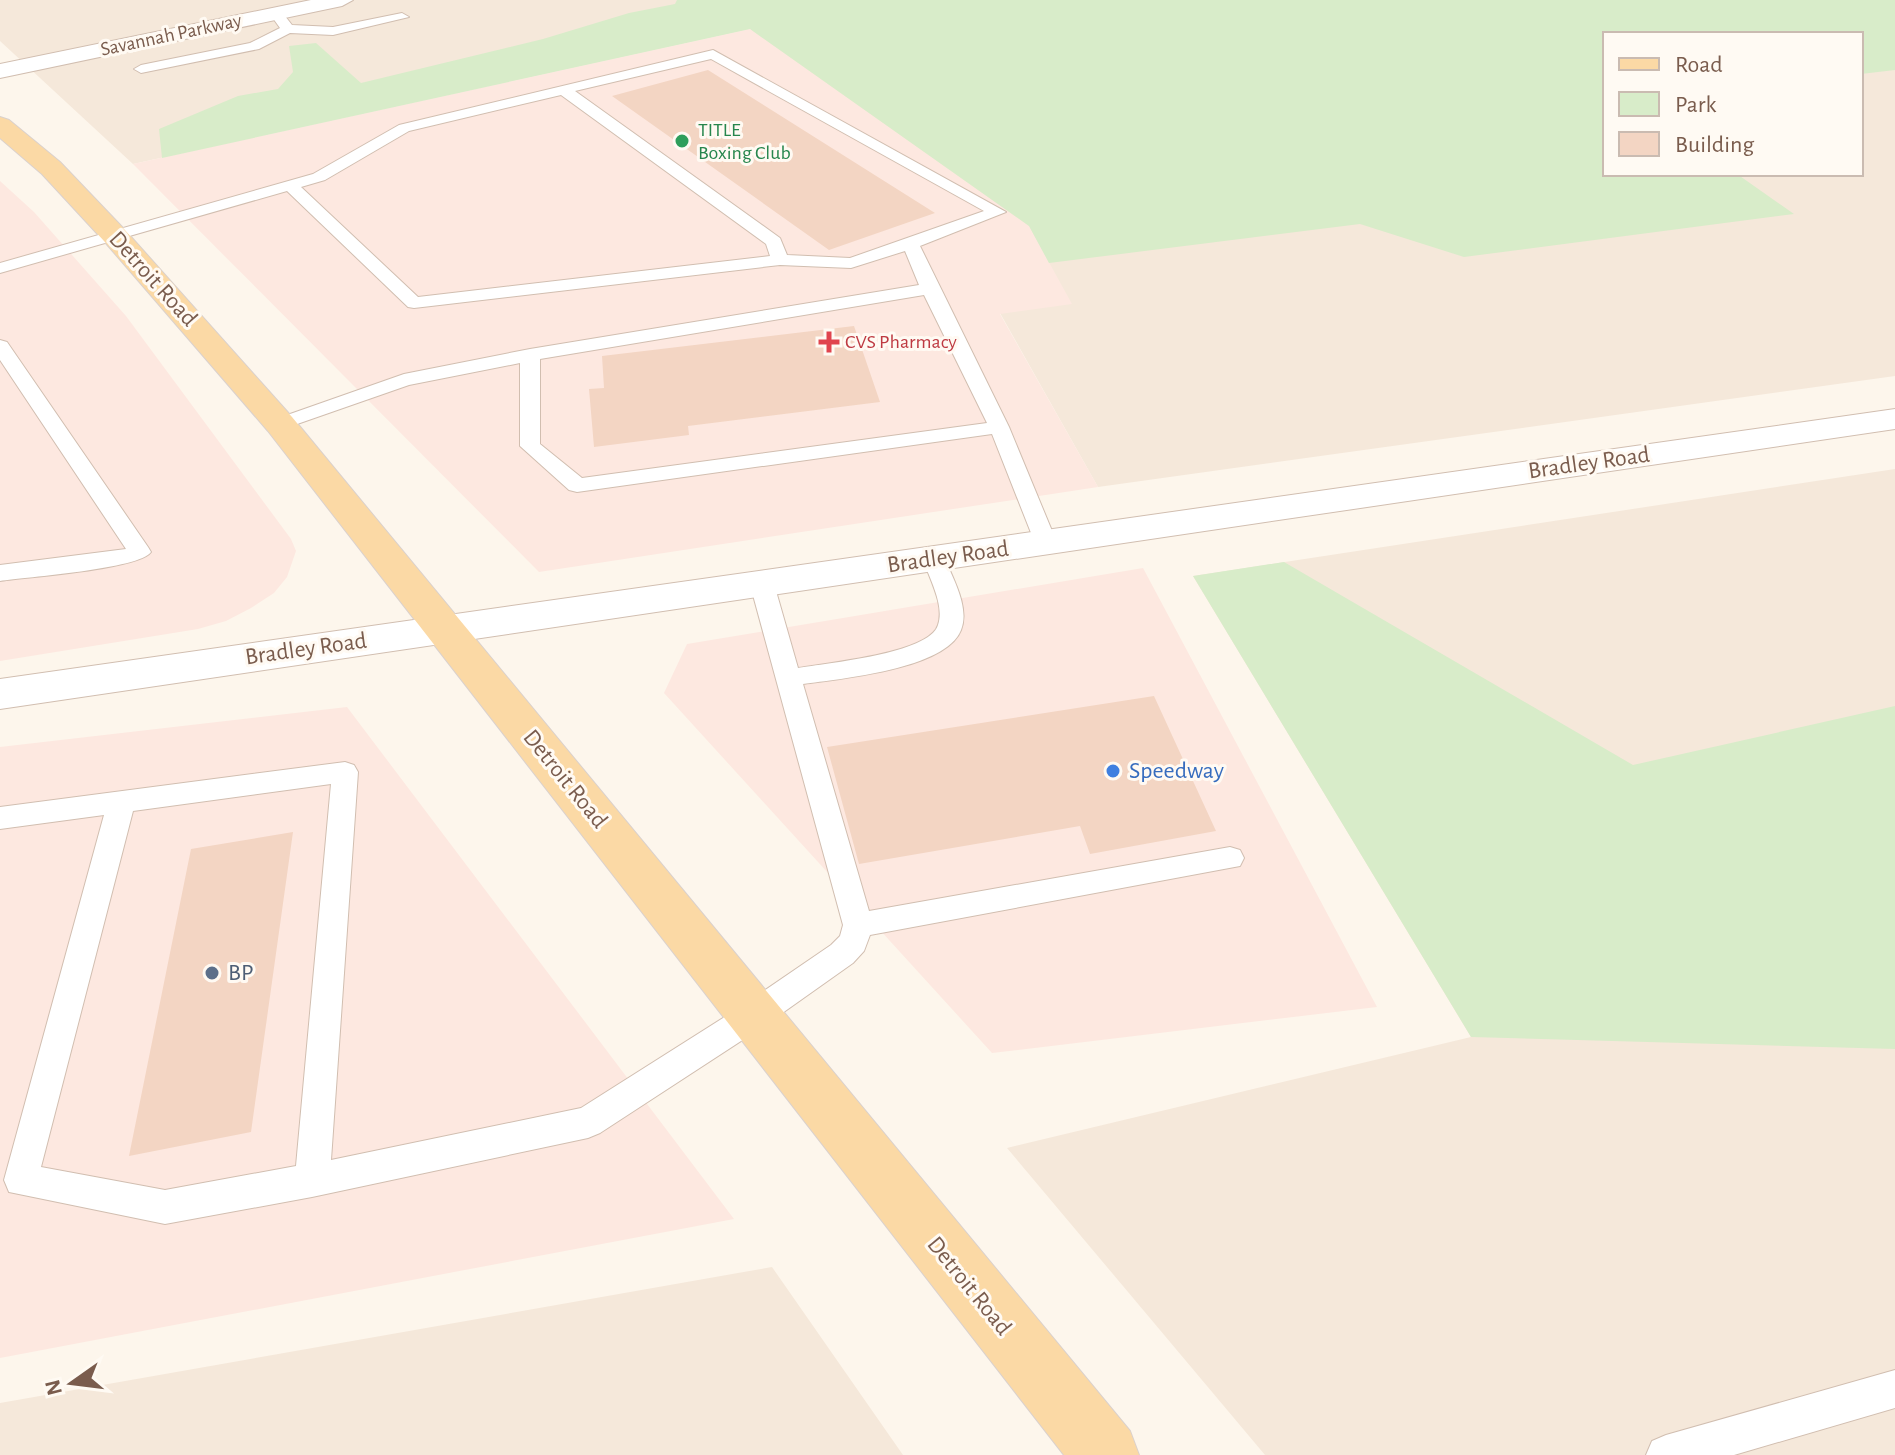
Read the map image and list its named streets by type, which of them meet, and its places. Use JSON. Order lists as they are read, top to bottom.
{
  "streets": {
    "main road": ["Detroit Road"],
    "street": ["Savannah Parkway", "Bradley Road"]
  },
  "crossings": [
    ["Detroit Road", "Bradley Road"]
  ],
  "places": {
    "other": ["TITLE Boxing Club", "Speedway", "BP"],
    "health": ["CVS Pharmacy"]
  },
  "legend": ["Road", "Park", "Building"],
  "north": "left"
}
